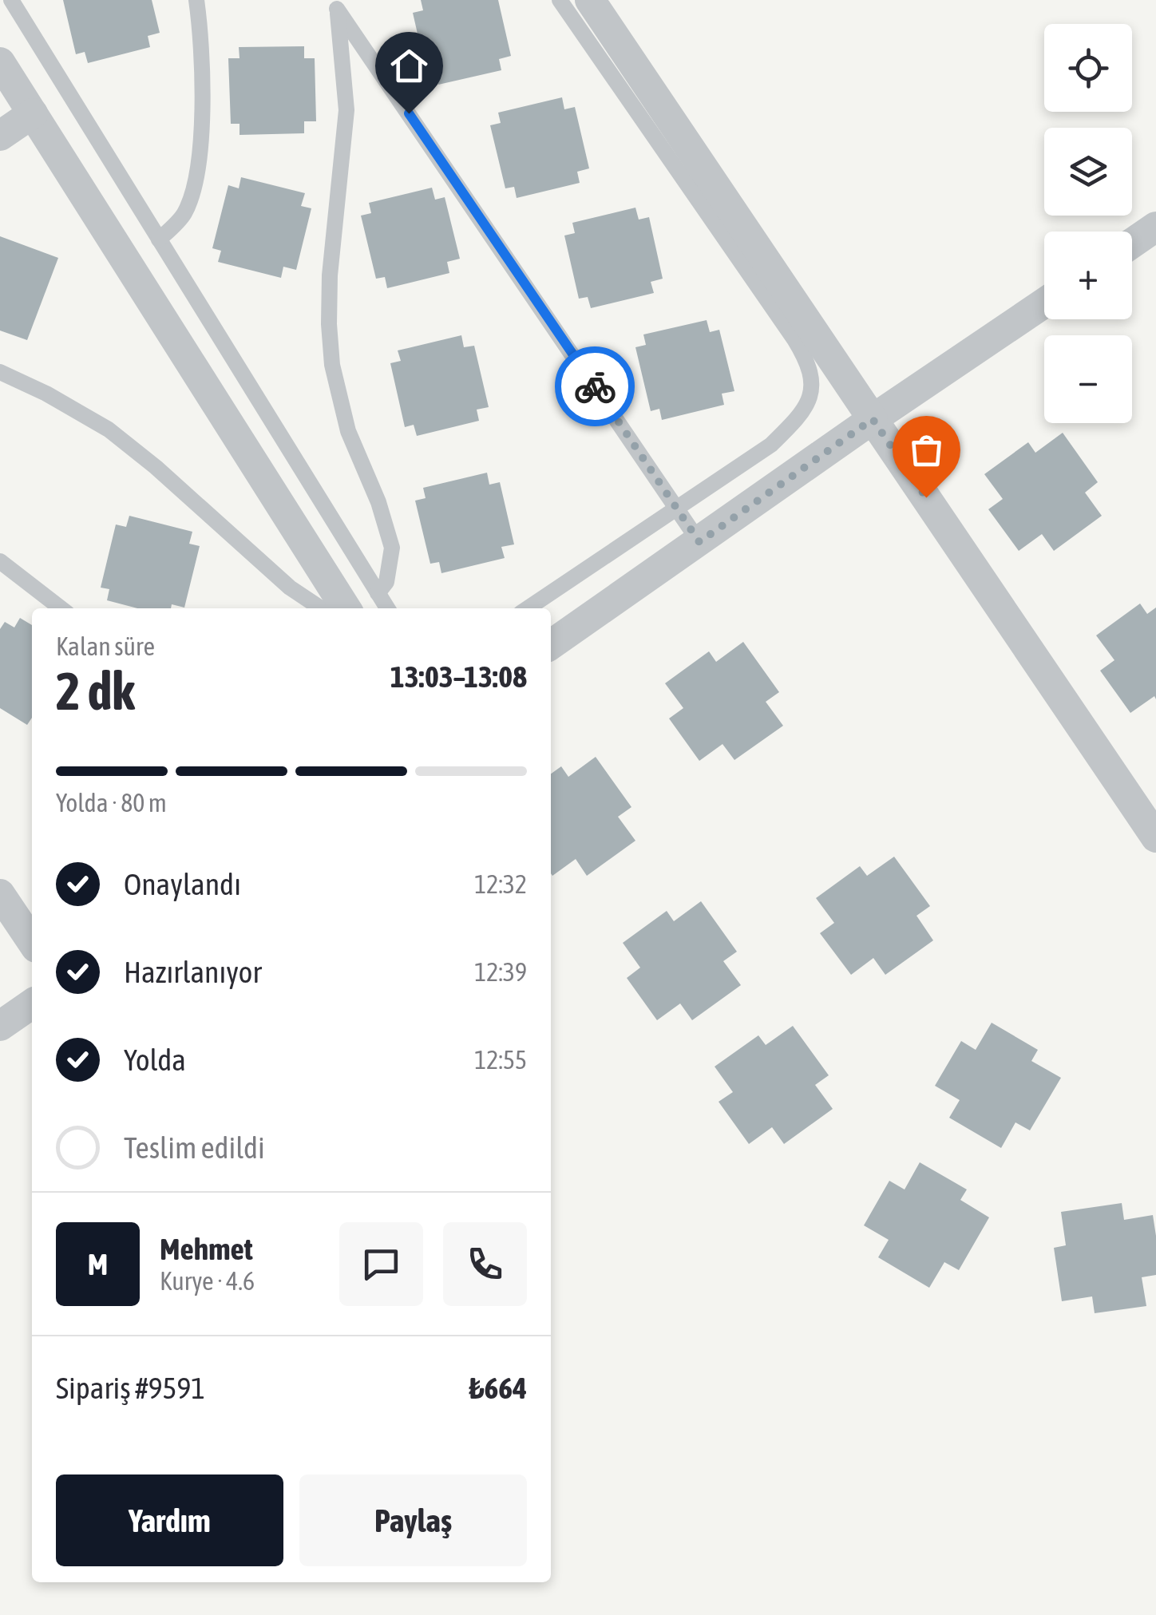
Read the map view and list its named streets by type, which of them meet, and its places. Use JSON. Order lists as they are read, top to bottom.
{
  "page": {
    "map_buttons": ["+", "−"],
    "heading": ["2 dk", "Kalan süre", "13:03–13:08"],
    "panel": [
      "Mehmet",
      "Kurye · 4.6",
      "Sipariş #9591",
      "₺664"
    ],
    "bar": "Yolda · 80 m",
    "list": [
      ["Onaylandı", "12:32"],
      ["Hazırlanıyor", "12:39"],
      ["Yolda", "12:55"],
      "Teslim edildi"
    ],
    "round": "M",
    "buttons": ["Yardım", "Paylaş"]
  }
}
